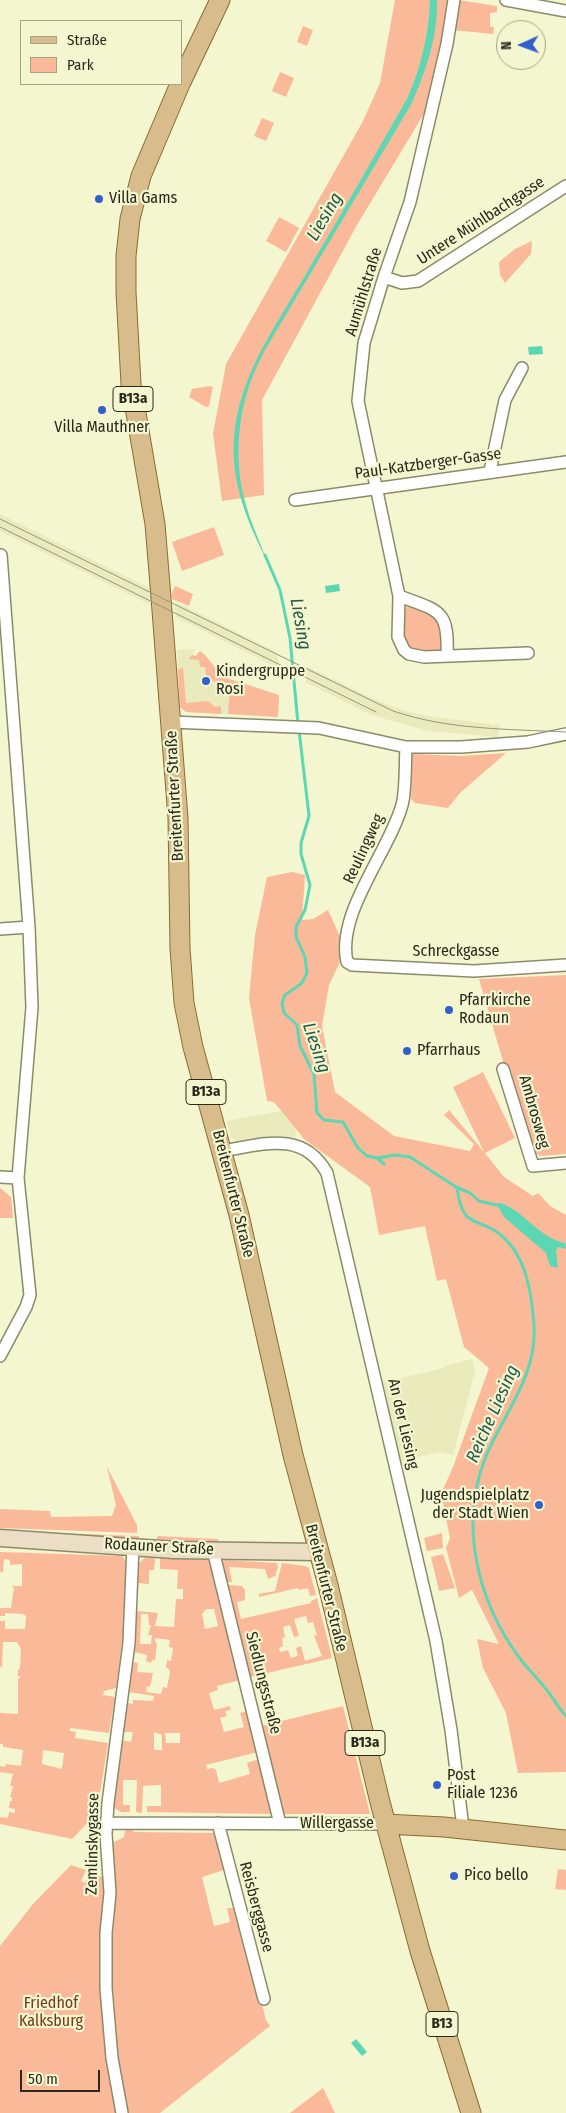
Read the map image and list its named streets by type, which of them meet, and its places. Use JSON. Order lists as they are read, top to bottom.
{
  "streets": {
    "main road": [
      "B13a",
      "Breitenfurter Straße",
      "Rodauner Straße",
      "Willergasse",
      "B13"
    ],
    "street": [
      "Untere Mühlbachgasse",
      "Aumühlstraße",
      "Paul-Katzberger-Gasse",
      "Reulingweg",
      "Schreckgasse",
      "Ambrosweg",
      "An der Liesing",
      "Siedlungsstraße",
      "Zemlinskygasse",
      "Reisberggasse"
    ]
  },
  "crossings": [
    ["Untere Mühlbachgasse", "Aumühlstraße"],
    ["Aumühlstraße", "Paul-Katzberger-Gasse"],
    ["Breitenfurter Straße", "An der Liesing"],
    ["Breitenfurter Straße", "Rodauner Straße"],
    ["Breitenfurter Straße", "Willergasse"],
    ["Reulingweg", "Schreckgasse"],
    ["An der Liesing", "Willergasse"],
    ["Rodauner Straße", "Siedlungsstraße"],
    ["Rodauner Straße", "Zemlinskygasse"],
    ["Siedlungsstraße", "Willergasse"],
    ["Willergasse", "Zemlinskygasse"],
    ["Willergasse", "Reisberggasse"]
  ],
  "water": ["Liesing", "Reiche Liesing"],
  "parks": ["Friedhof Kalksburg"],
  "places": [
    "Villa Gams",
    "Villa Mauthner",
    "Kindergruppe Rosi",
    "Pfarrkirche Rodaun",
    "Pfarrhaus",
    "Jugendspielplatz der Stadt Wien",
    "Post Filiale 1236",
    "Pico bello"
  ],
  "legend": ["Straße", "Park"],
  "scale_bar": "50 m",
  "north": "left"
}
